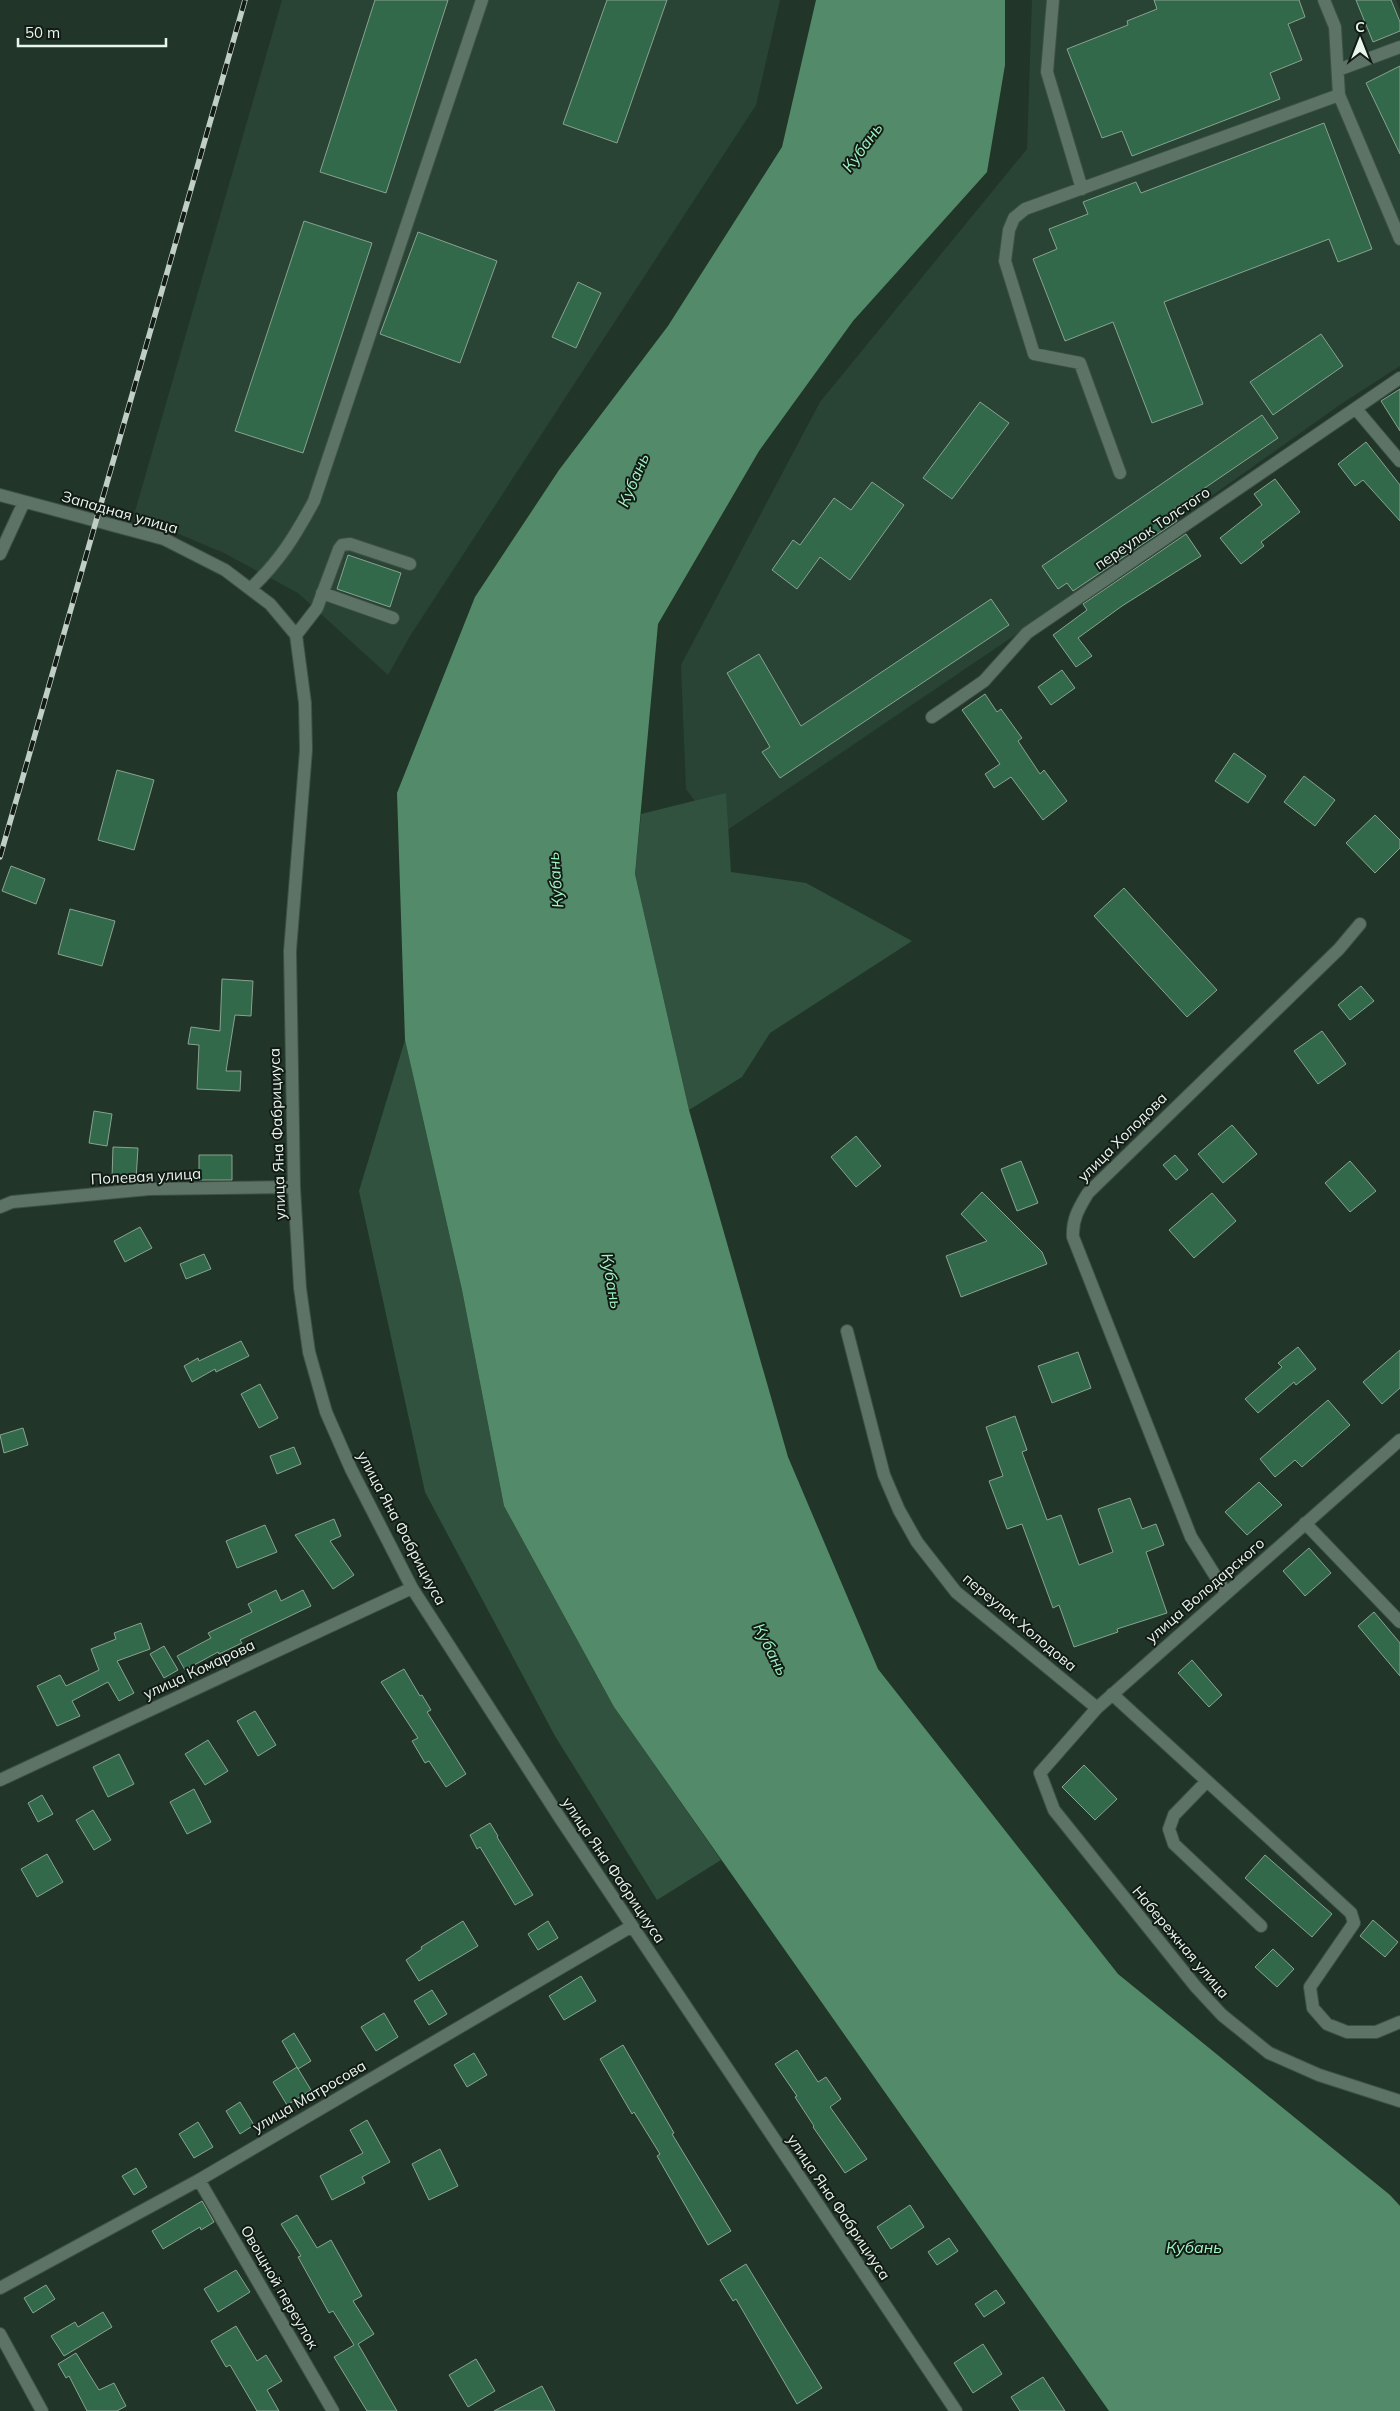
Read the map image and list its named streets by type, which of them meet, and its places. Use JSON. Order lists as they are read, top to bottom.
{
  "streets": {
    "street": [
      "Западная улица",
      "переулок Толстого",
      "улица Яна Фабрициуса",
      "улица Холодова",
      "Полевая улица",
      "улица Володарского",
      "переулок Холодова",
      "улица Комарова",
      "Набережная улица",
      "улица Матросова",
      "Овощной переулок"
    ]
  },
  "crossings": [
    ["улица Яна Фабрициуса", "Полевая улица"],
    ["улица Яна Фабрициуса", "улица Комарова"],
    ["улица Яна Фабрициуса", "улица Матросова"],
    ["улица Холодова", "улица Володарского"],
    ["улица Володарского", "переулок Холодова"],
    ["улица Володарского", "Набережная улица"],
    ["улица Матросова", "Овощной переулок"]
  ],
  "water": ["Кубань"],
  "scale_bar": "50 m",
  "north": "top"
}
